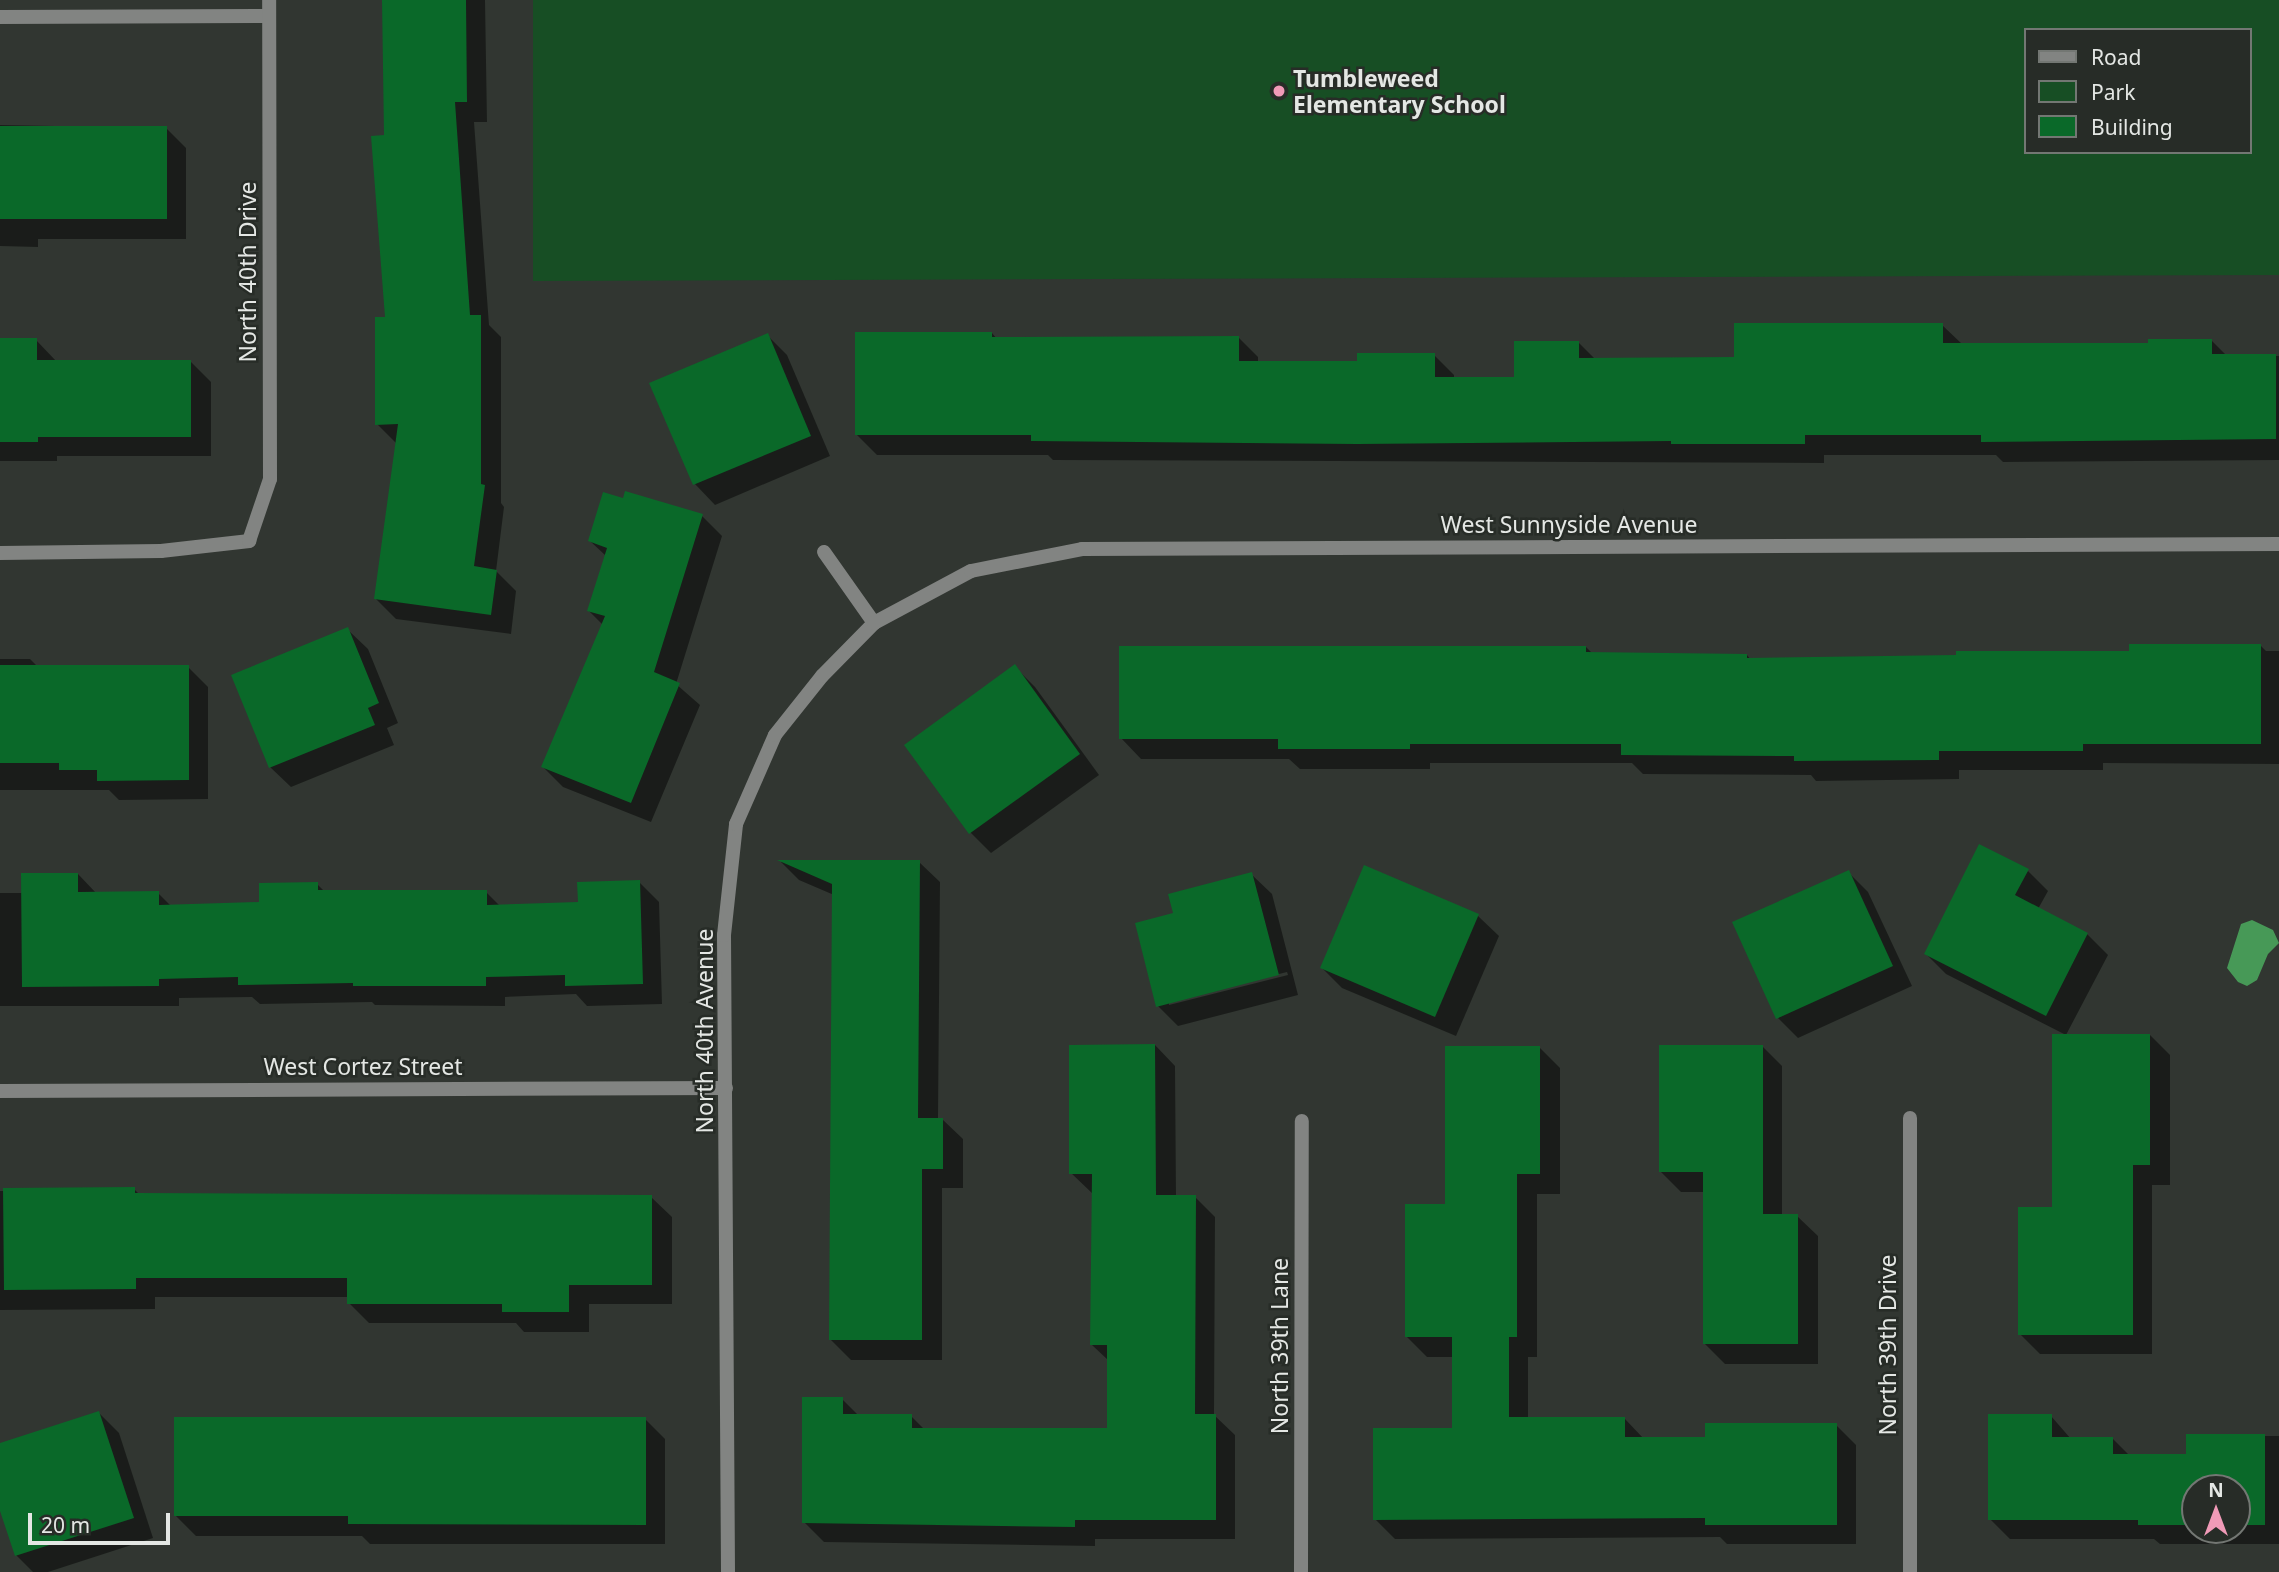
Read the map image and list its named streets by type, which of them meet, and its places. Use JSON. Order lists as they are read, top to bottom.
{
  "streets": {
    "street": [
      "North 40th Drive",
      "West Sunnyside Avenue",
      "North 40th Avenue",
      "West Cortez Street",
      "North 39th Drive",
      "North 39th Lane"
    ]
  },
  "crossings": [
    ["West Sunnyside Avenue", "North 40th Avenue"],
    ["North 40th Avenue", "West Cortez Street"]
  ],
  "places": ["Tumbleweed Elementary School"],
  "legend": ["Road", "Park", "Building"],
  "scale_bar": "20 m",
  "north": "top"
}
